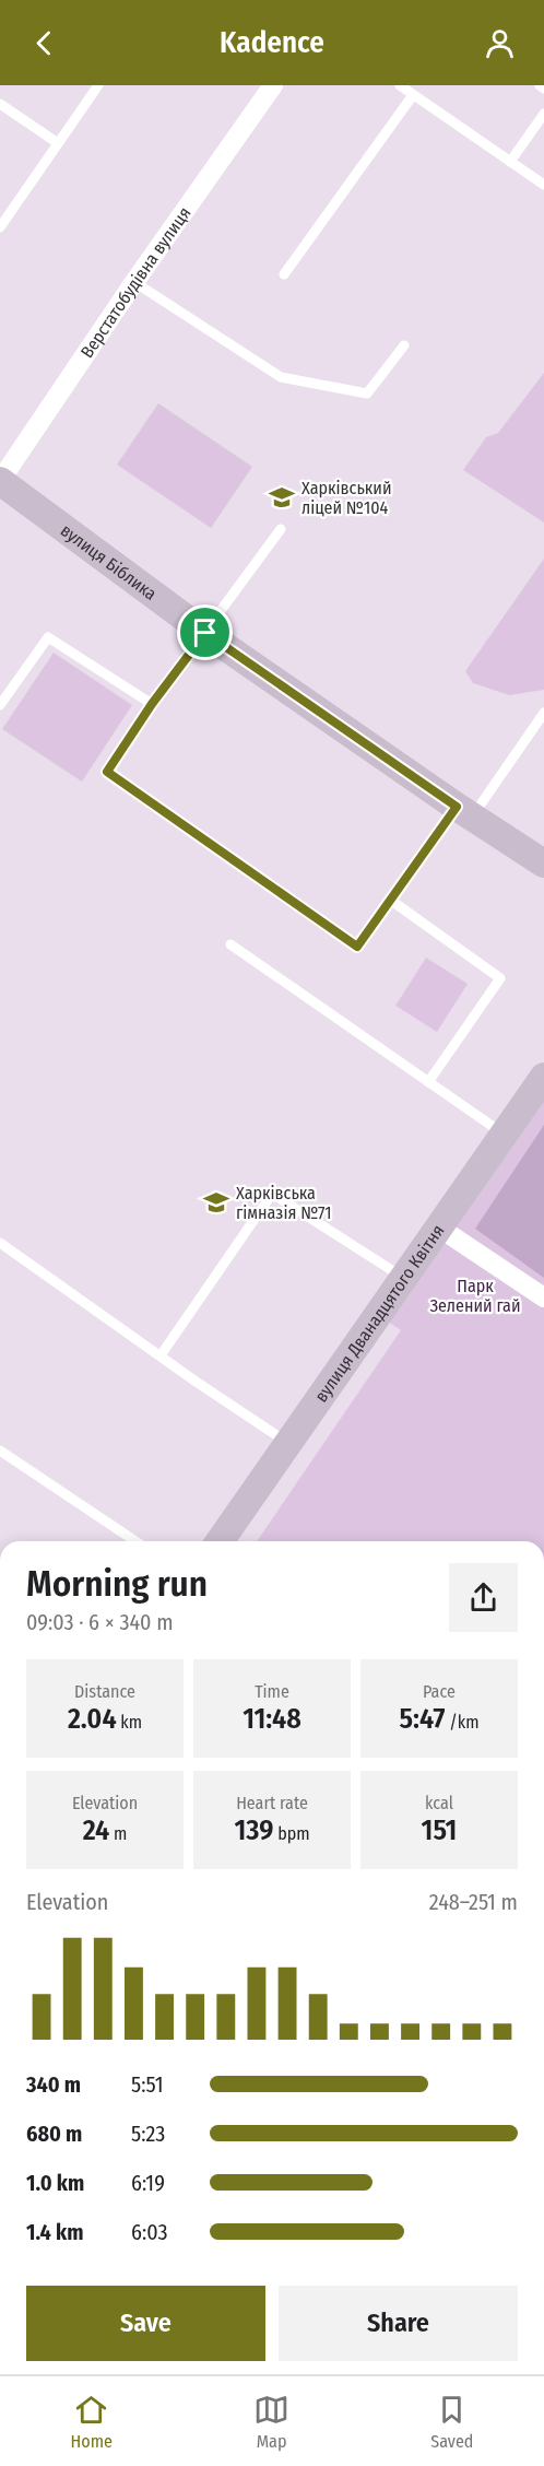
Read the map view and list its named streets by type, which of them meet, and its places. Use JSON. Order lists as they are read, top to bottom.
{
  "streets": {
    "street": ["Верстатобудівна вулиця", "вулиця Біблика", "вулиця Дванадцятого Квітня"]
  },
  "crossings": [
    ["Верстатобудівна вулиця", "вулиця Біблика"]
  ],
  "parks": ["Парк Зелений гай"],
  "places": {
    "school or university": ["Харківський ліцей №104", "Харківська гімназія №71"]
  },
  "page": {
    "header": "Kadence",
    "heading": ["Morning run", "09:03 · 6 × 340 m"],
    "stats": [
      ["Distance", "2.04 km"],
      ["Time", "11:48"],
      ["Pace", "5:47 /km"],
      ["Elevation", "24 m"],
      ["Heart rate", "139 bpm"],
      ["kcal", "151"]
    ],
    "chart": ["Elevation", "248–251 m"],
    "list": [
      {
        "name": "340 m",
        "note": "5:51"
      },
      {
        "name": "680 m",
        "note": "5:23"
      },
      {
        "name": "1.0 km",
        "note": "6:19"
      },
      {
        "name": "1.4 km",
        "note": "6:03"
      }
    ],
    "buttons": ["Save", "Share"],
    "tabs": ["Home", "Map", "Saved"]
  }
}
